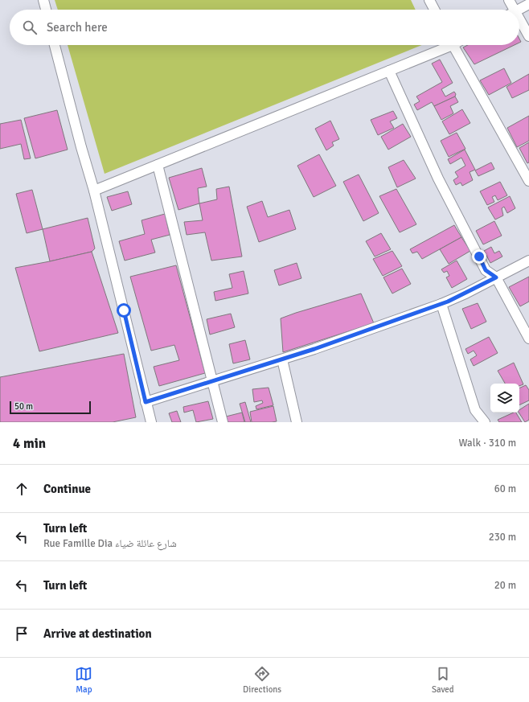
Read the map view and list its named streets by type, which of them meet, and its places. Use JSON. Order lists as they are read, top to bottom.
{
  "scale_bar": "50 m",
  "page": {
    "search": "Search here",
    "scale": "50 m",
    "heading": ["4 min", "Walk · 310 m"],
    "list": [
      ["Continue", "60 m"],
      ["Turn left", "Rue Famille Dia شارع عائلة ضياء", "230 m"],
      ["Turn left", "20 m"],
      "Arrive at destination"
    ],
    "nav": ["Map", "Directions", "Saved"]
  }
}
